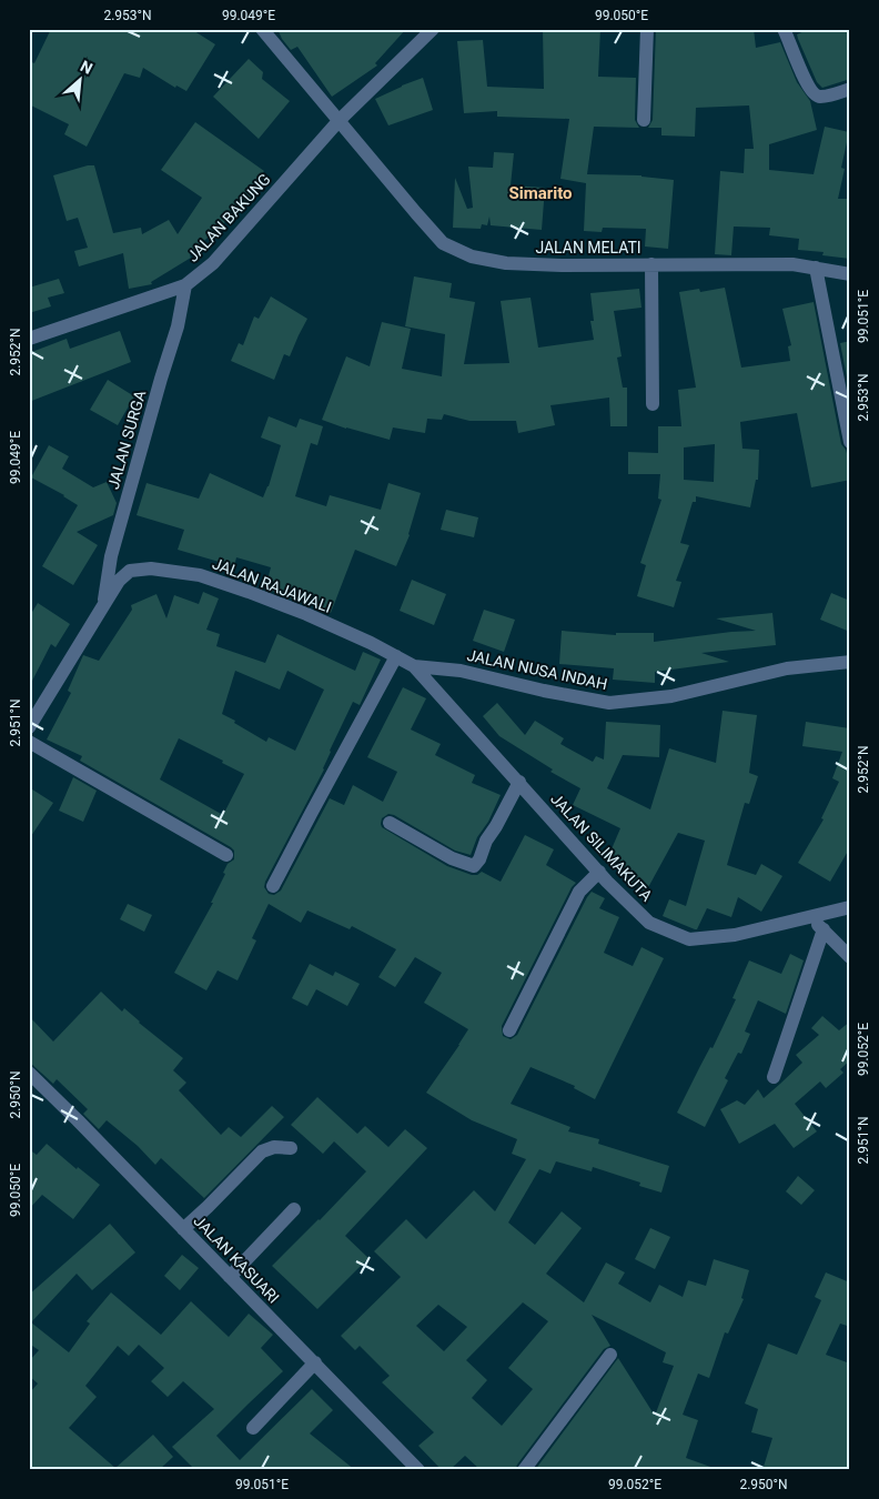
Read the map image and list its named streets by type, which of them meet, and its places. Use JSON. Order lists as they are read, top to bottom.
{
  "streets": {
    "street": [
      "JALAN BAKUNG",
      "JALAN MELATI",
      "JALAN SURGA",
      "JALAN RAJAWALI",
      "JALAN NUSA INDAH",
      "JALAN SILIMAKUTA",
      "JALAN KASUARI"
    ]
  },
  "crossings": [
    ["JALAN BAKUNG", "JALAN MELATI"],
    ["JALAN BAKUNG", "JALAN SURGA"],
    ["JALAN SURGA", "JALAN RAJAWALI"],
    ["JALAN RAJAWALI", "JALAN NUSA INDAH"],
    ["JALAN RAJAWALI", "JALAN SILIMAKUTA"],
    ["JALAN NUSA INDAH", "JALAN SILIMAKUTA"]
  ],
  "districts": ["Simarito"],
  "north": "top right",
  "coordinates": [
    "2.953°N",
    "99.049°E",
    "99.050°E",
    "99.051°E",
    "2.952°N",
    "2.951°N",
    "99.052°E",
    "2.950°N"
  ]
}
